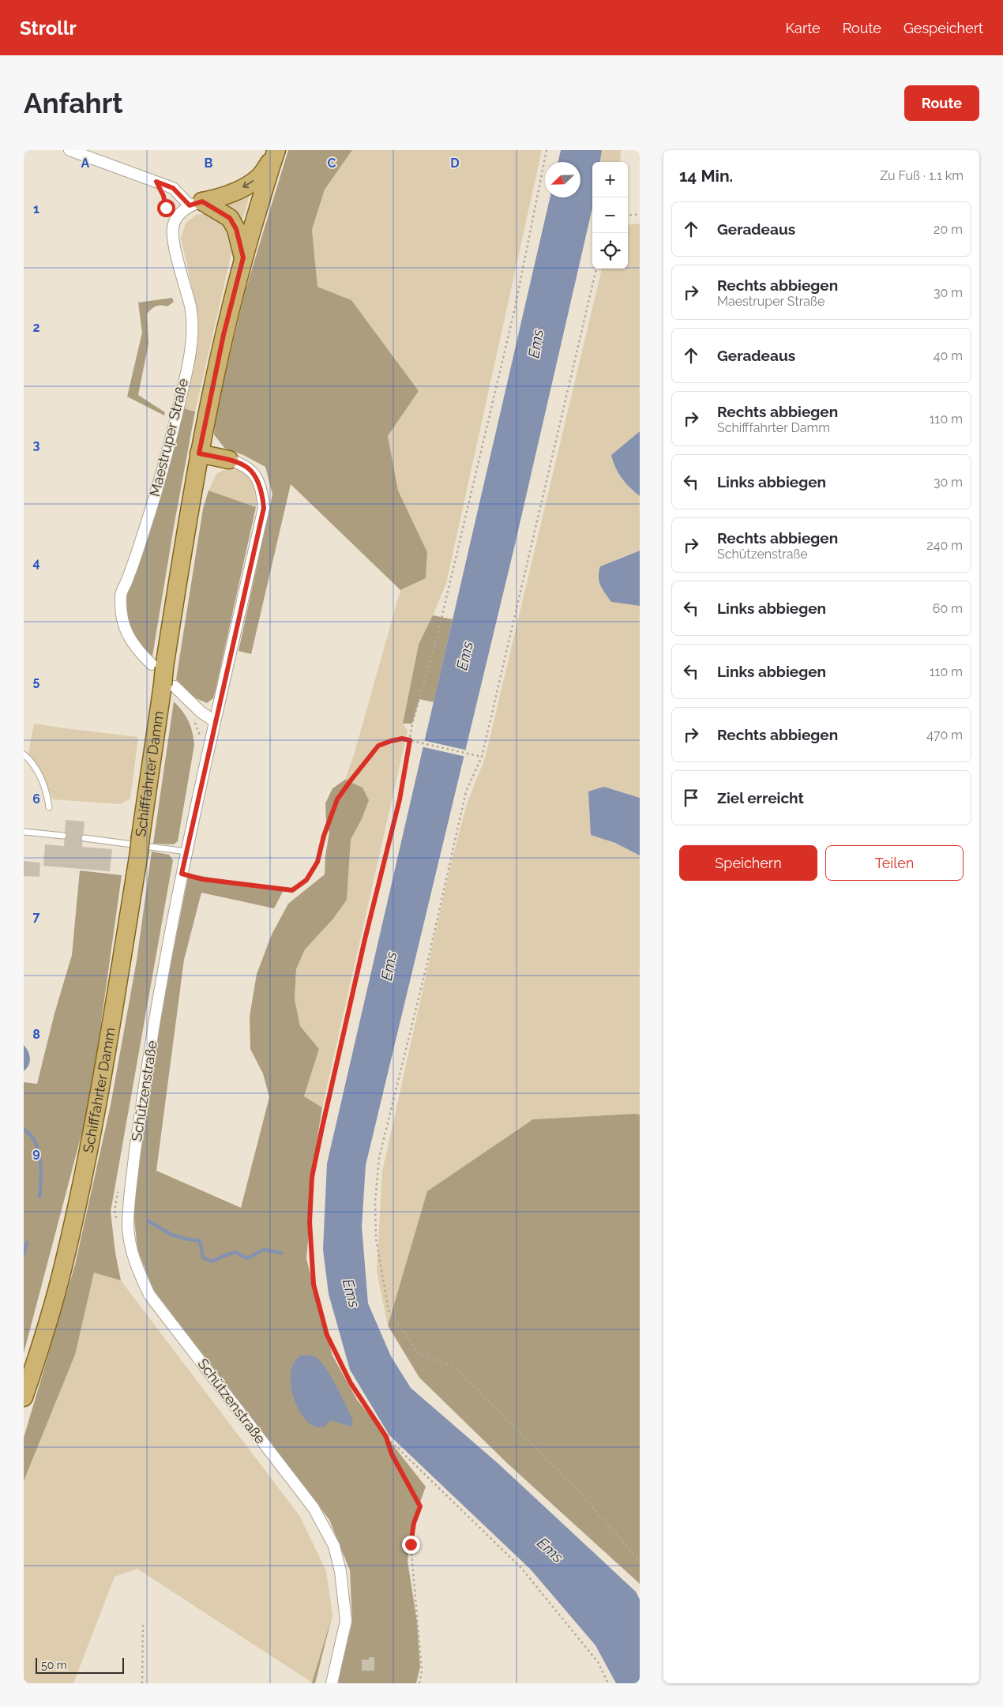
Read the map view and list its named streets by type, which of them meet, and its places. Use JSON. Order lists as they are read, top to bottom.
{
  "streets": {
    "main road": ["Schifffahrter Damm"],
    "street": ["Maestruper Straße", "Schützenstraße"]
  },
  "crossings": [
    ["Maestruper Straße", "Schifffahrter Damm"]
  ],
  "water": ["Ems"],
  "scale_bar": "50 m",
  "north": "bottom left",
  "page": {
    "header": "Strollr",
    "nav": ["Karte", "Route", "Gespeichert"],
    "buttons": [
      "Route",
      ["Speichern", "Teilen"]
    ],
    "title": "Anfahrt",
    "heading": ["14 Min.", "Zu Fuß · 1.1 km"],
    "map_buttons": ["+", "−"],
    "list": [
      ["Geradeaus", "20 m"],
      ["Rechts abbiegen", "Maestruper Straße", "30 m"],
      ["Geradeaus", "40 m"],
      ["Rechts abbiegen", "Schifffahrter Damm", "110 m"],
      ["Links abbiegen", "30 m"],
      ["Rechts abbiegen", "Schützenstraße", "240 m"],
      ["Links abbiegen", "60 m"],
      ["Links abbiegen", "110 m"],
      ["Rechts abbiegen", "470 m"],
      "Ziel erreicht"
    ],
    "scale": "50 m"
  },
  "grid": {
    "columns": [
      "A",
      "B",
      "C",
      "D"
    ],
    "rows": [
      "1",
      "2",
      "3",
      "4",
      "5",
      "6",
      "7",
      "8",
      "9"
    ]
  }
}
